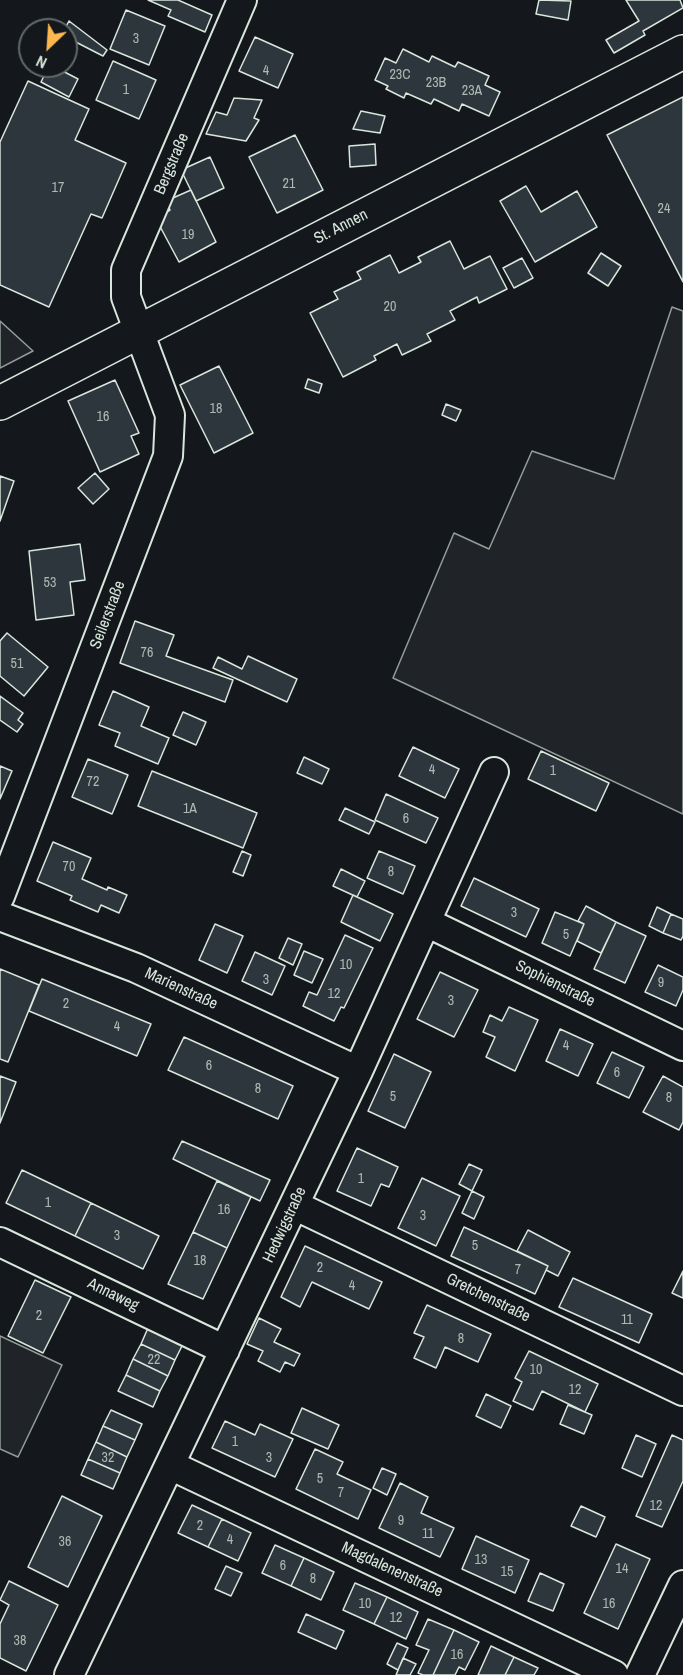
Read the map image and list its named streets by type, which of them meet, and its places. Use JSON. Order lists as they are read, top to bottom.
{
  "streets": {
    "main road": ["St. Annen"],
    "street": [
      "Bergstraße",
      "Seilerstraße",
      "Sophienstraße",
      "Marienstraße",
      "Hedwigstraße",
      "Annaweg",
      "Gretchenstraße",
      "Magdalenenstraße"
    ]
  },
  "crossings": [
    ["Bergstraße", "St. Annen"],
    ["Bergstraße", "Seilerstraße"],
    ["St. Annen", "Seilerstraße"],
    ["Sophienstraße", "Hedwigstraße"],
    ["Marienstraße", "Hedwigstraße"],
    ["Hedwigstraße", "Annaweg"],
    ["Hedwigstraße", "Gretchenstraße"],
    ["Hedwigstraße", "Magdalenenstraße"]
  ],
  "house_numbers": [
    "3",
    "4",
    "23C",
    "23B",
    "1",
    "23A",
    "21",
    "17",
    "24",
    "19",
    "20",
    "18",
    "16",
    "53",
    "76",
    "51",
    "4",
    "1",
    "72",
    "1A",
    "6",
    "70",
    "8",
    "3",
    "5",
    "10",
    "3",
    "9",
    "12",
    "3",
    "2",
    "4",
    "4",
    "6",
    "6",
    "8",
    "5",
    "8",
    "1",
    "1",
    "16",
    "3",
    "3",
    "5",
    "18",
    "2",
    "7",
    "4",
    "2",
    "11",
    "8",
    "22",
    "10",
    "12",
    "1",
    "32",
    "3",
    "5",
    "7",
    "12",
    "9",
    "2",
    "11",
    "4",
    "36",
    "13",
    "6",
    "14",
    "15",
    "8",
    "10",
    "16",
    "12",
    "38",
    "16"
  ],
  "north": "bottom left"
}
